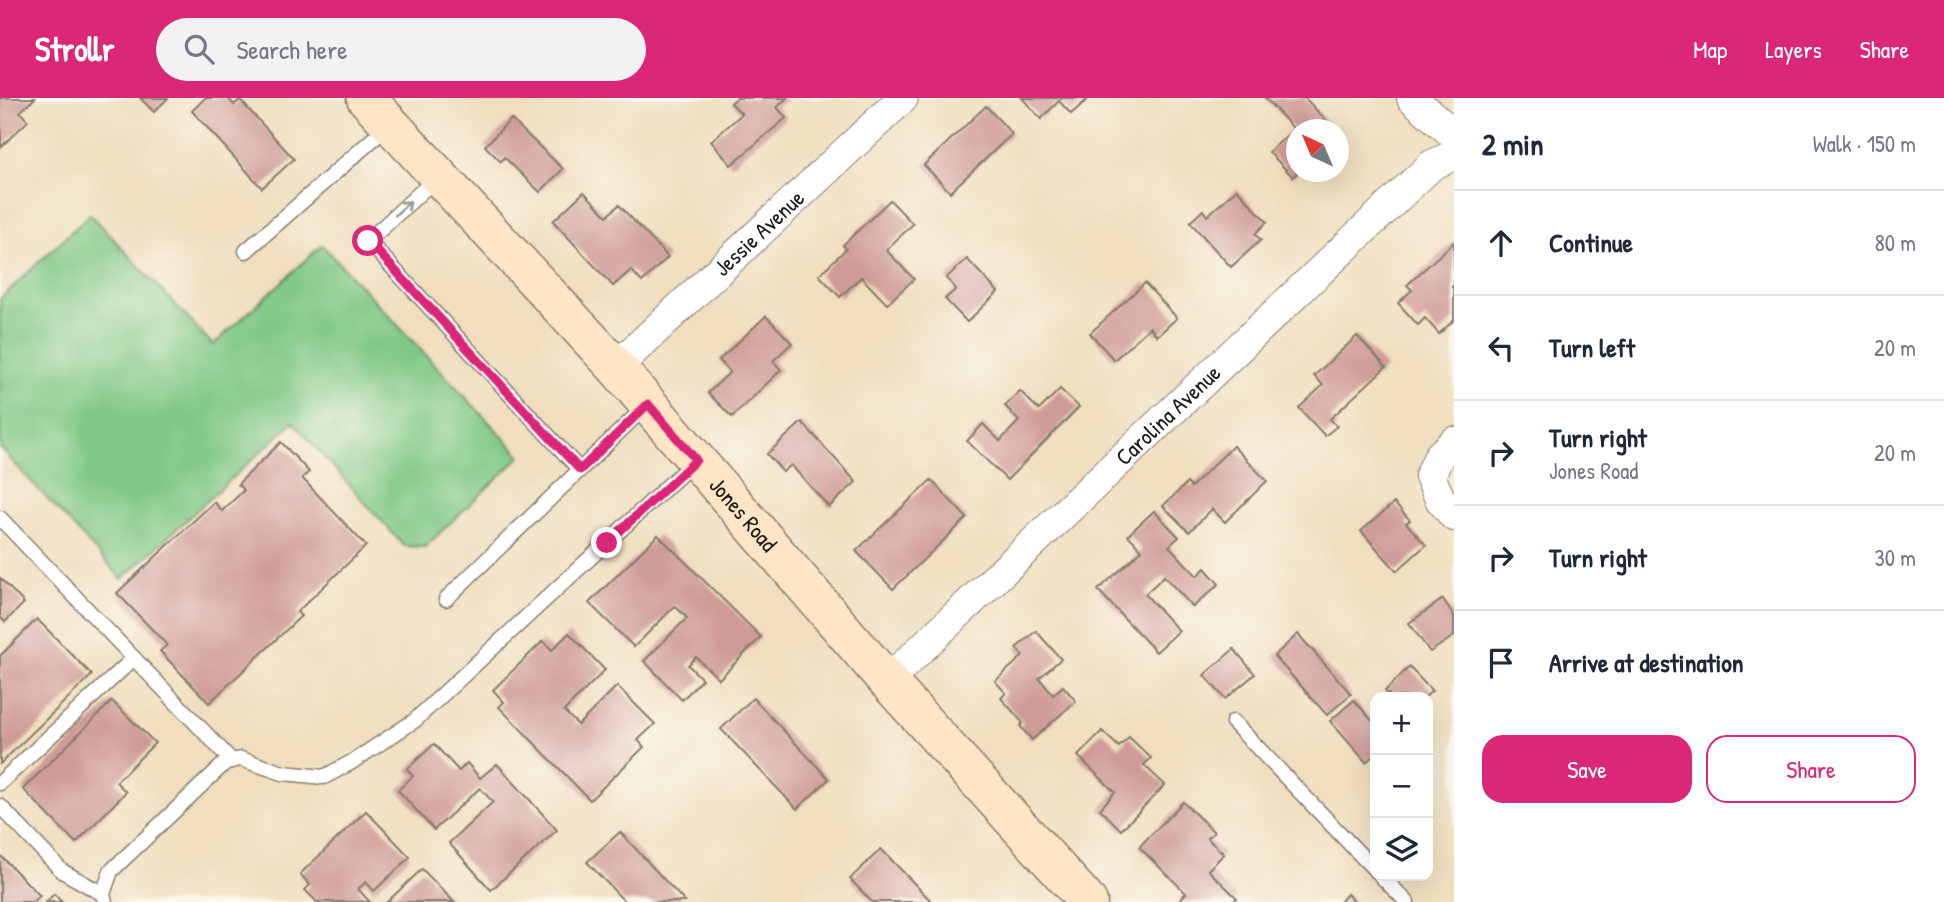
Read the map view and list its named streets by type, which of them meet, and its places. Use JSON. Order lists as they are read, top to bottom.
{
  "streets": {
    "street": ["Jessie Avenue", "Carolina Avenue", "Jones Road"]
  },
  "crossings": [
    ["Jessie Avenue", "Jones Road"],
    ["Carolina Avenue", "Jones Road"]
  ],
  "north": "top left",
  "page": {
    "header": "Strollr",
    "search": "Search here",
    "nav": ["Map", "Layers", "Share"],
    "heading": ["2 min", "Walk · 150 m"],
    "list": [
      ["Continue", "80 m"],
      ["Turn left", "20 m"],
      ["Turn right", "Jones Road", "20 m"],
      ["Turn right", "30 m"],
      "Arrive at destination"
    ],
    "map_buttons": ["+", "−"],
    "buttons": ["Save", "Share"]
  }
}
